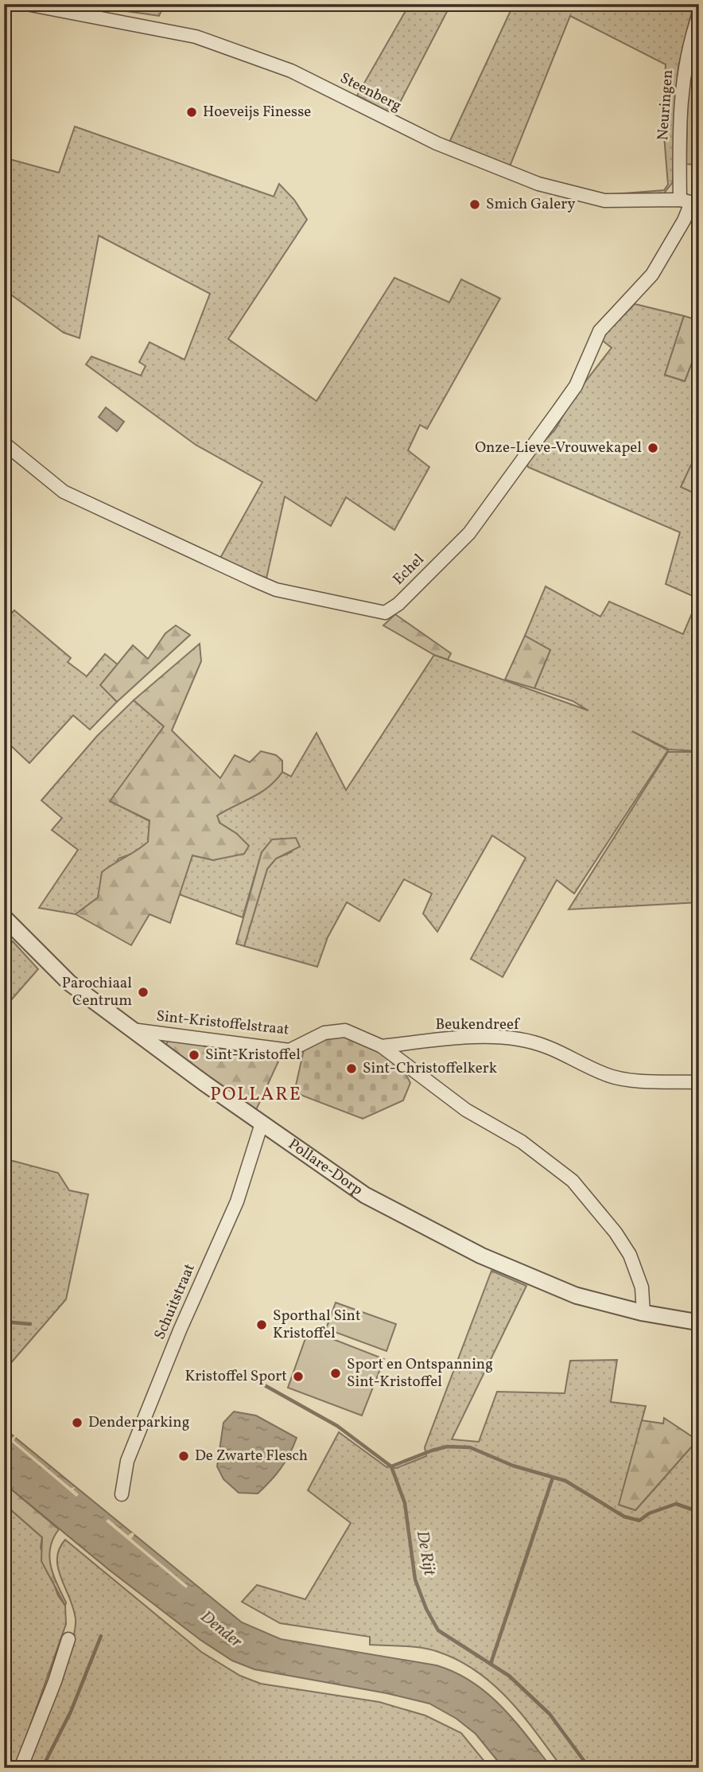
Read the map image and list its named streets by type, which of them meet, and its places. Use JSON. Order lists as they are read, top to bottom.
{
  "streets": {
    "street": [
      "Steenberg",
      "Neuringen",
      "Echel",
      "Sint-Kristoffelstraat",
      "Beukendreef",
      "Pollare-Dorp",
      "Schuitstraat"
    ]
  },
  "crossings": [
    ["Steenberg", "Neuringen"],
    ["Steenberg", "Echel"],
    ["Neuringen", "Echel"],
    ["Sint-Kristoffelstraat", "Beukendreef"],
    ["Sint-Kristoffelstraat", "Pollare-Dorp"],
    ["Pollare-Dorp", "Schuitstraat"]
  ],
  "districts": ["POLLARE"],
  "water": ["De Rijt", "Dender"],
  "places": [
    "Hoeveijs Finesse",
    "Smich Galery",
    "Onze-Lieve-Vrouwekapel",
    "Parochiaal Centrum",
    "Sint-Kristoffel",
    "Sint-Christoffelkerk",
    "Sporthal Sint Kristoffel",
    "Sport en Ontspanning Sint-Kristoffel",
    "Kristoffel Sport",
    "Denderparking",
    "De Zwarte Flesch"
  ]
}
